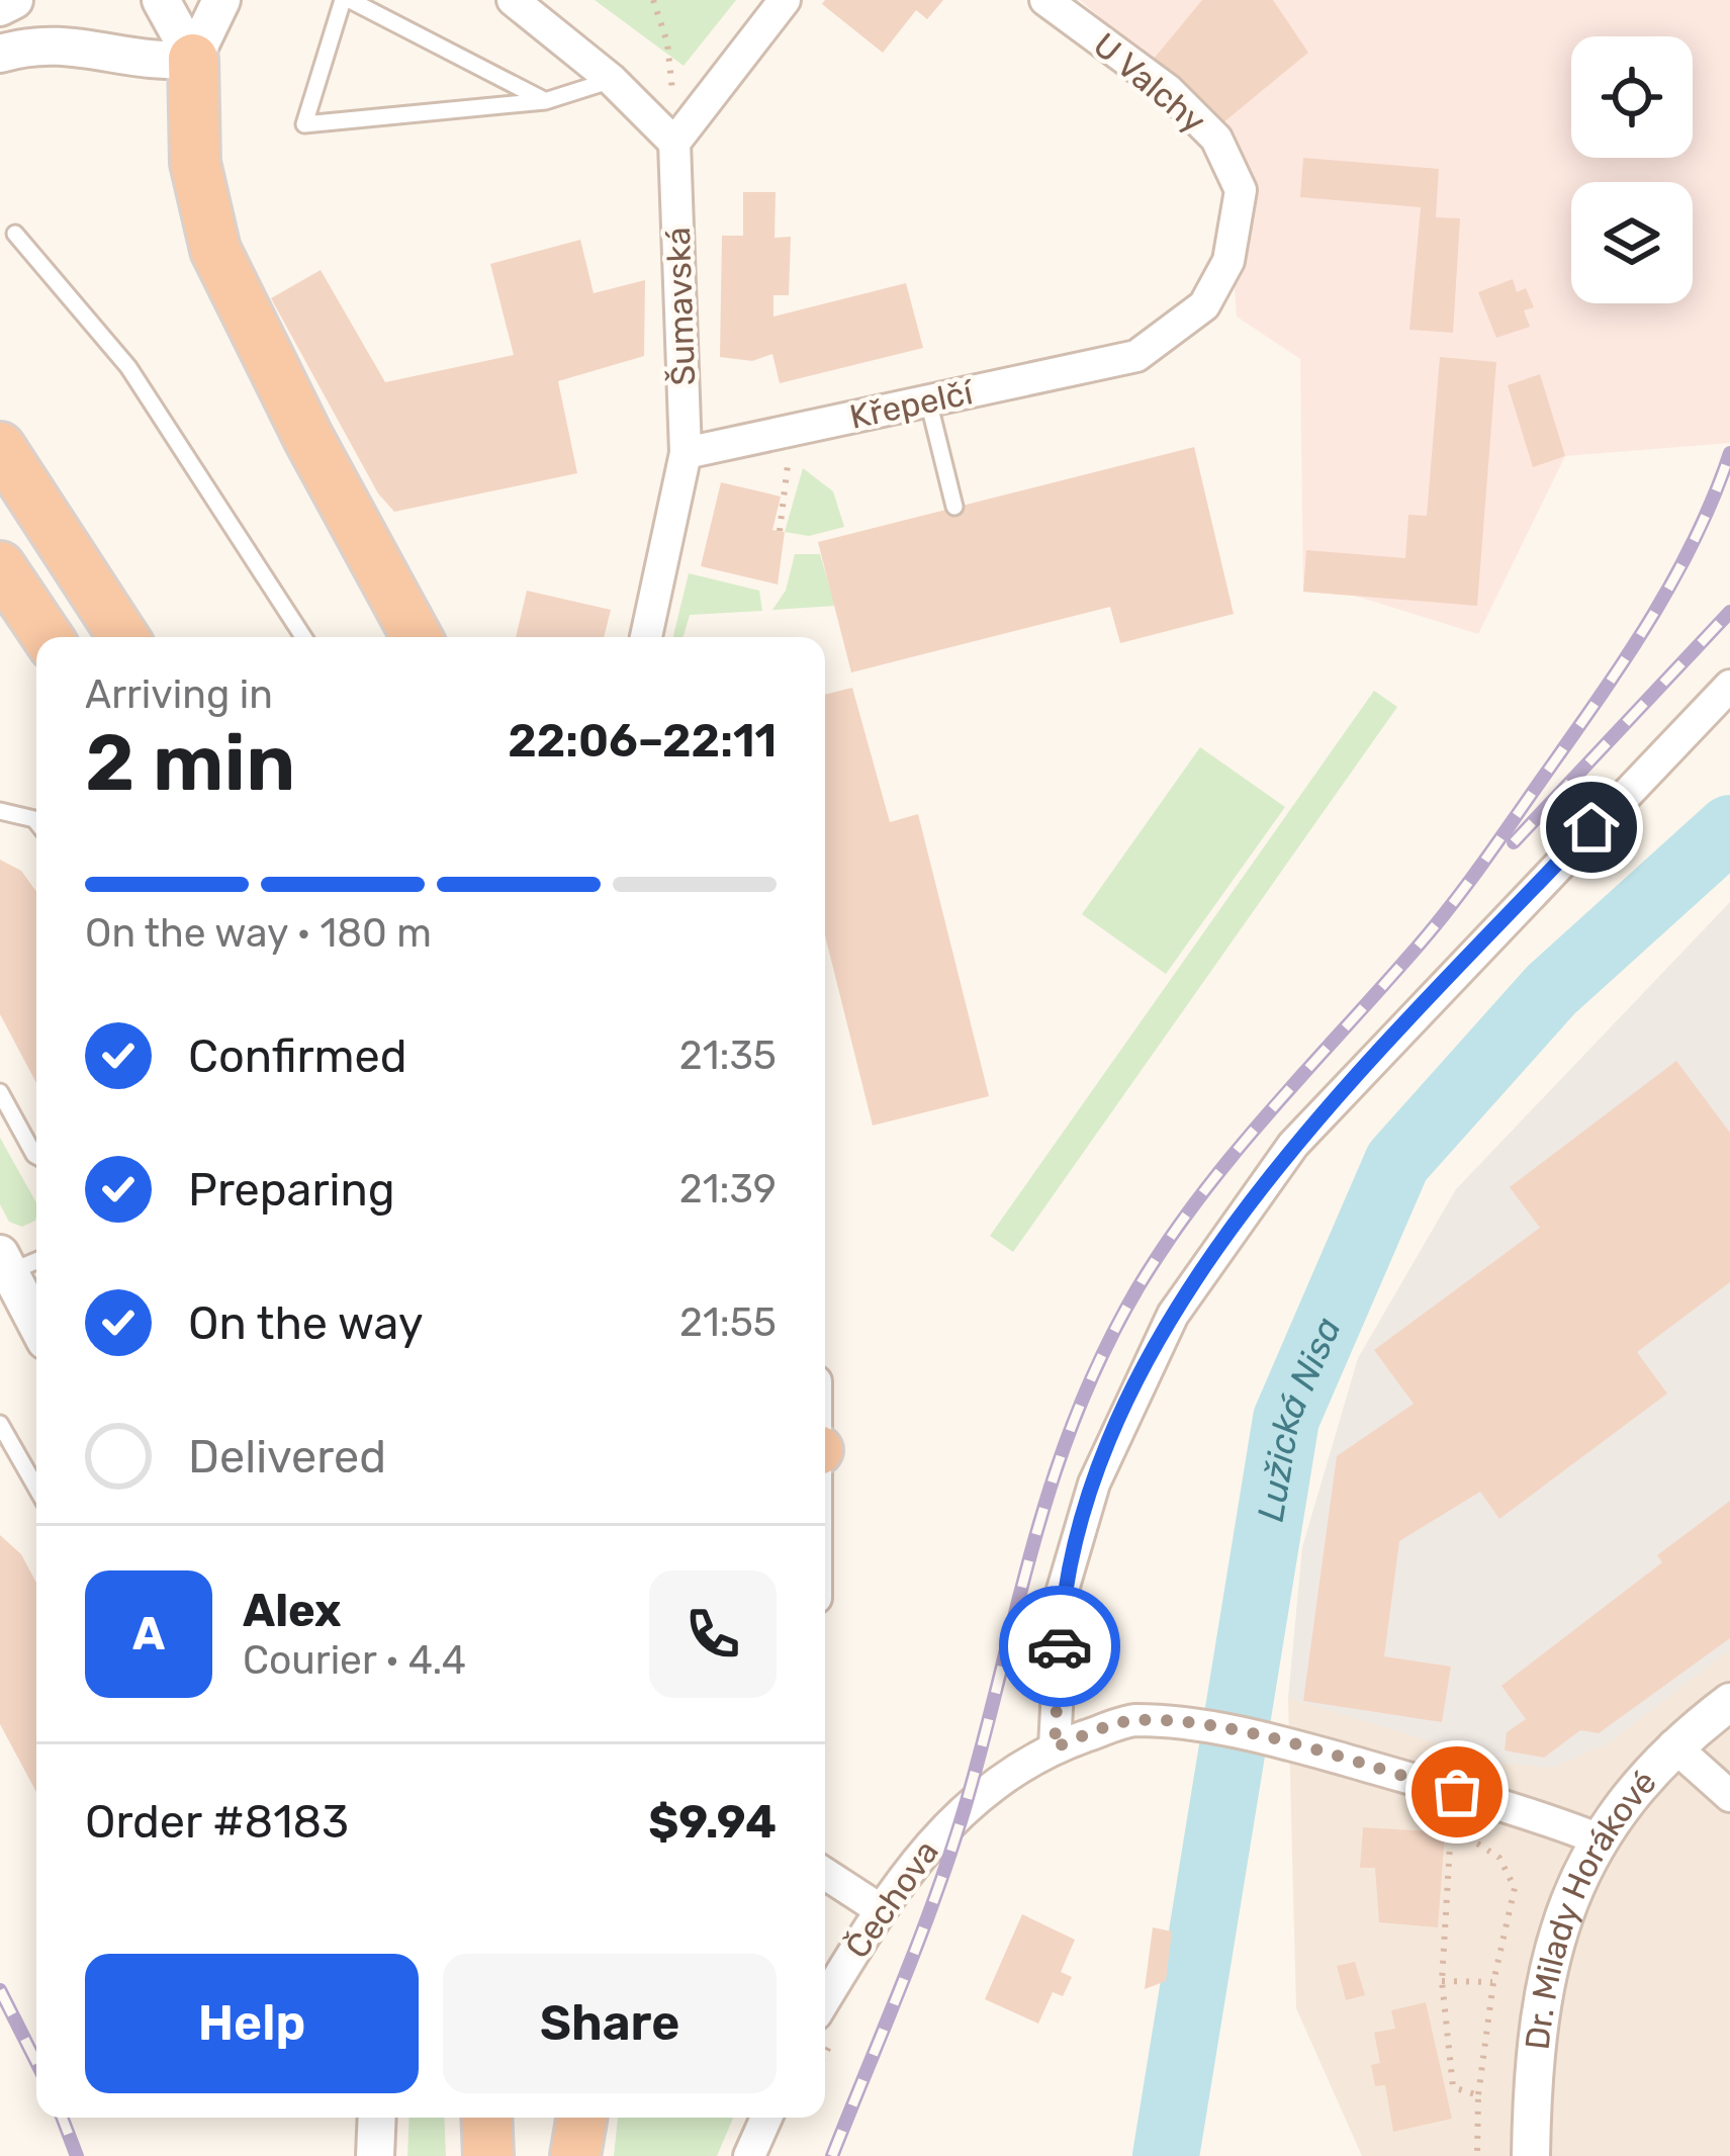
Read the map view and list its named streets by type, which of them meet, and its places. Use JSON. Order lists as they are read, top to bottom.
{
  "streets": {
    "street": [
      "U Valchy",
      "Šumavská",
      "Křepelčí",
      "Čechova",
      "Dr. Milady Horákové"
    ]
  },
  "crossings": [
    ["U Valchy", "Křepelčí"],
    ["Šumavská", "Křepelčí"],
    ["Čechova", "Dr. Milady Horákové"]
  ],
  "water": ["Lužická Nisa"],
  "page": {
    "heading": ["2 min", "Arriving in", "22:06–22:11"],
    "panel": [
      "Alex",
      "Courier · 4.4",
      "Order #8183",
      "$9.94"
    ],
    "bar": "On the way · 180 m",
    "list": [
      ["Confirmed", "21:35"],
      ["Preparing", "21:39"],
      ["On the way", "21:55"],
      "Delivered"
    ],
    "round": "A",
    "buttons": ["Help", "Share"]
  }
}
